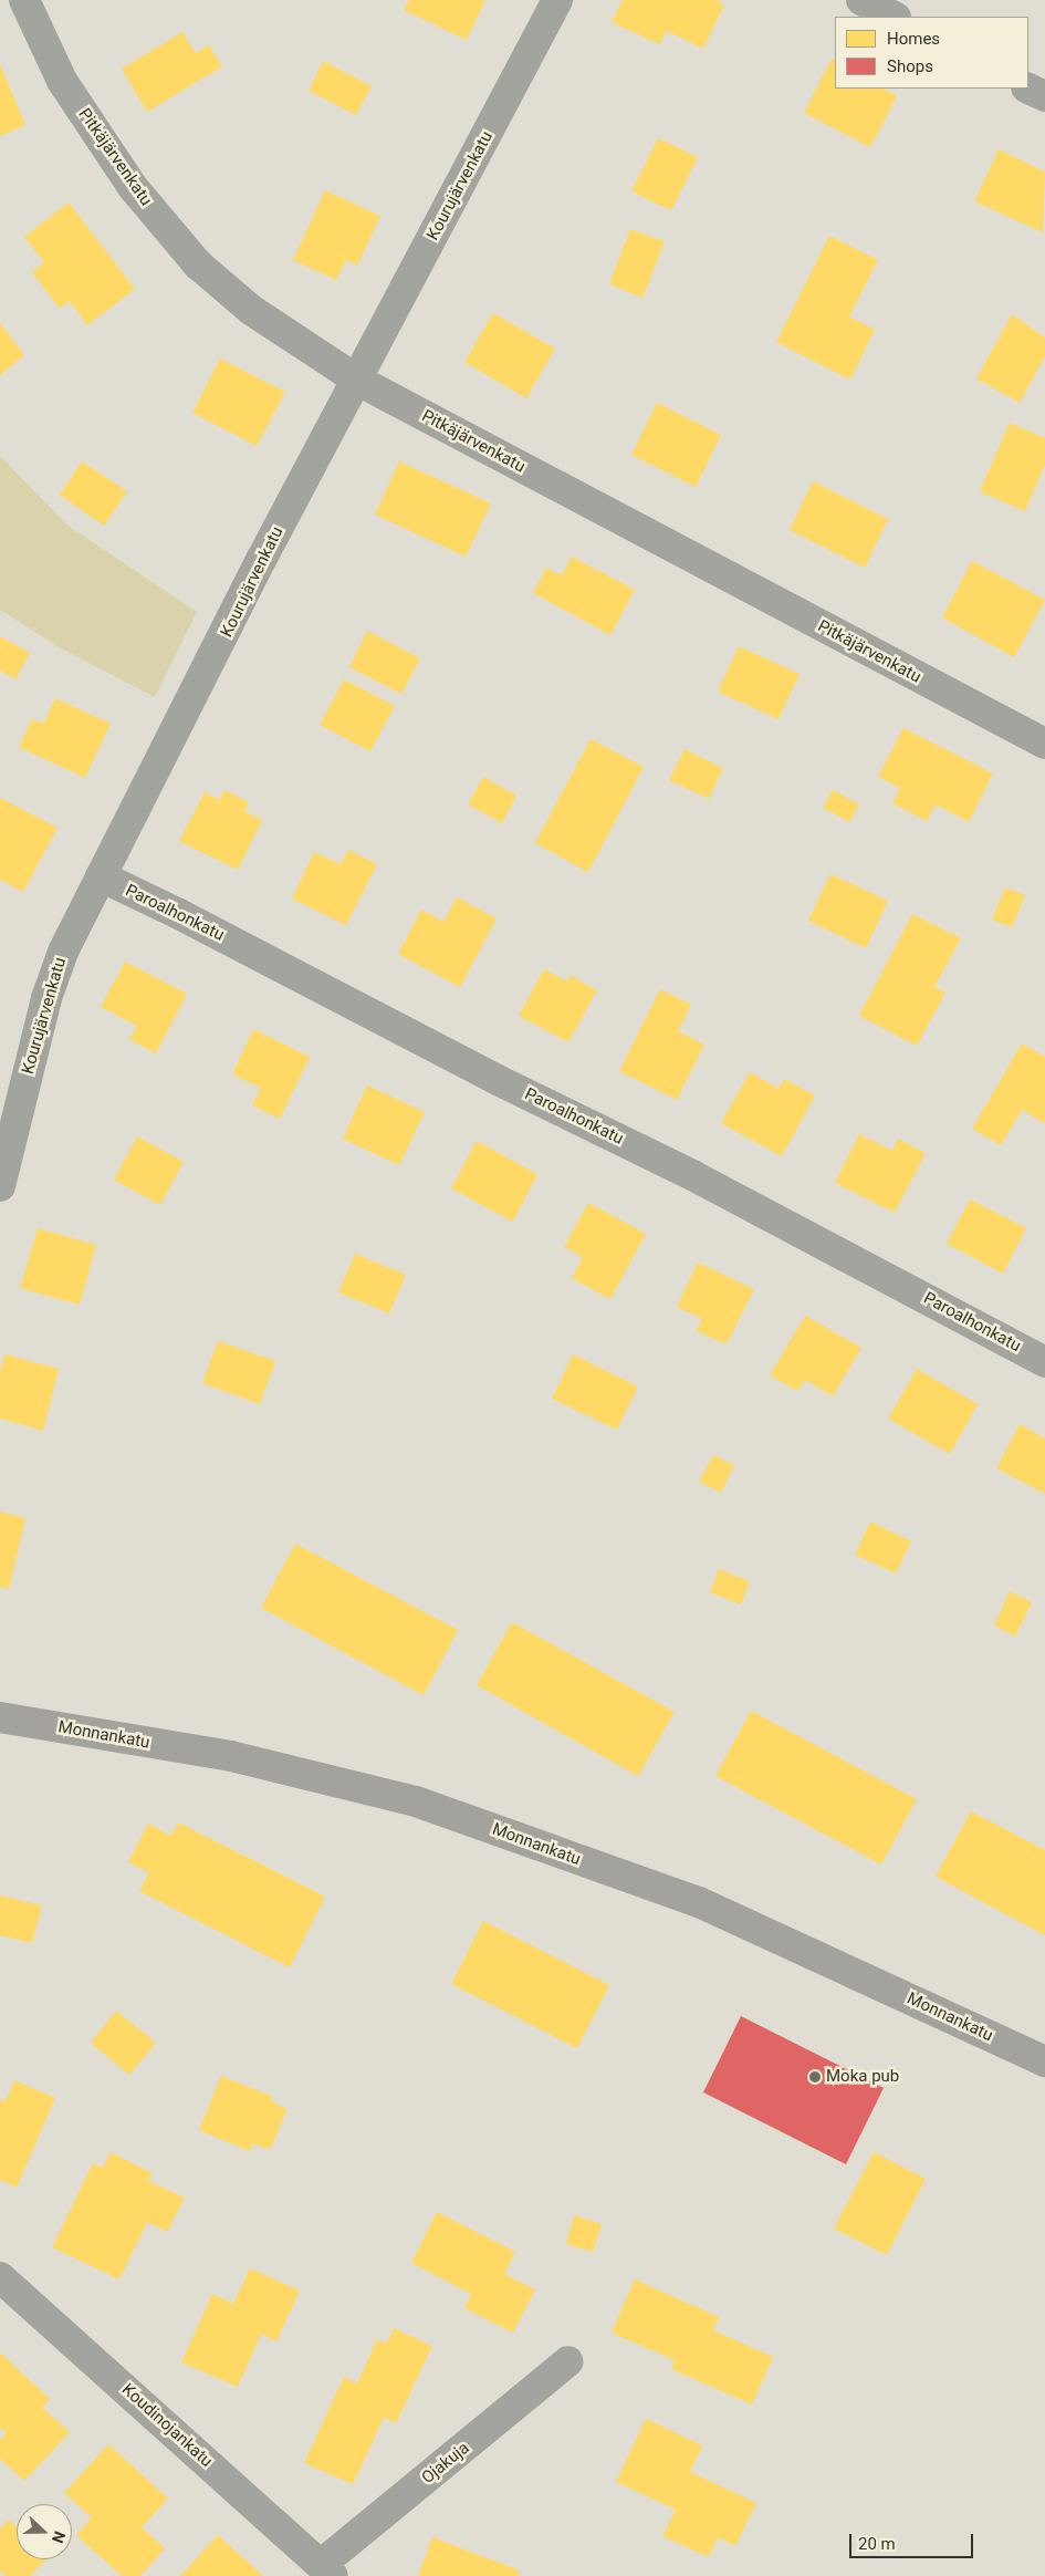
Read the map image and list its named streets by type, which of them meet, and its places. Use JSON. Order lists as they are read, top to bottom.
{
  "streets": {
    "main road": ["Monnankatu"],
    "street": [
      "Pitkäjärvenkatu",
      "Kourujärvenkatu",
      "Paroalhonkatu",
      "Koudinojankatu",
      "Ojakuja"
    ]
  },
  "crossings": [
    ["Pitkäjärvenkatu", "Kourujärvenkatu"],
    ["Kourujärvenkatu", "Paroalhonkatu"],
    ["Koudinojankatu", "Ojakuja"]
  ],
  "places": ["Moka pub"],
  "legend": ["Homes", "Shops"],
  "scale_bar": "20 m",
  "north": "right"
}
